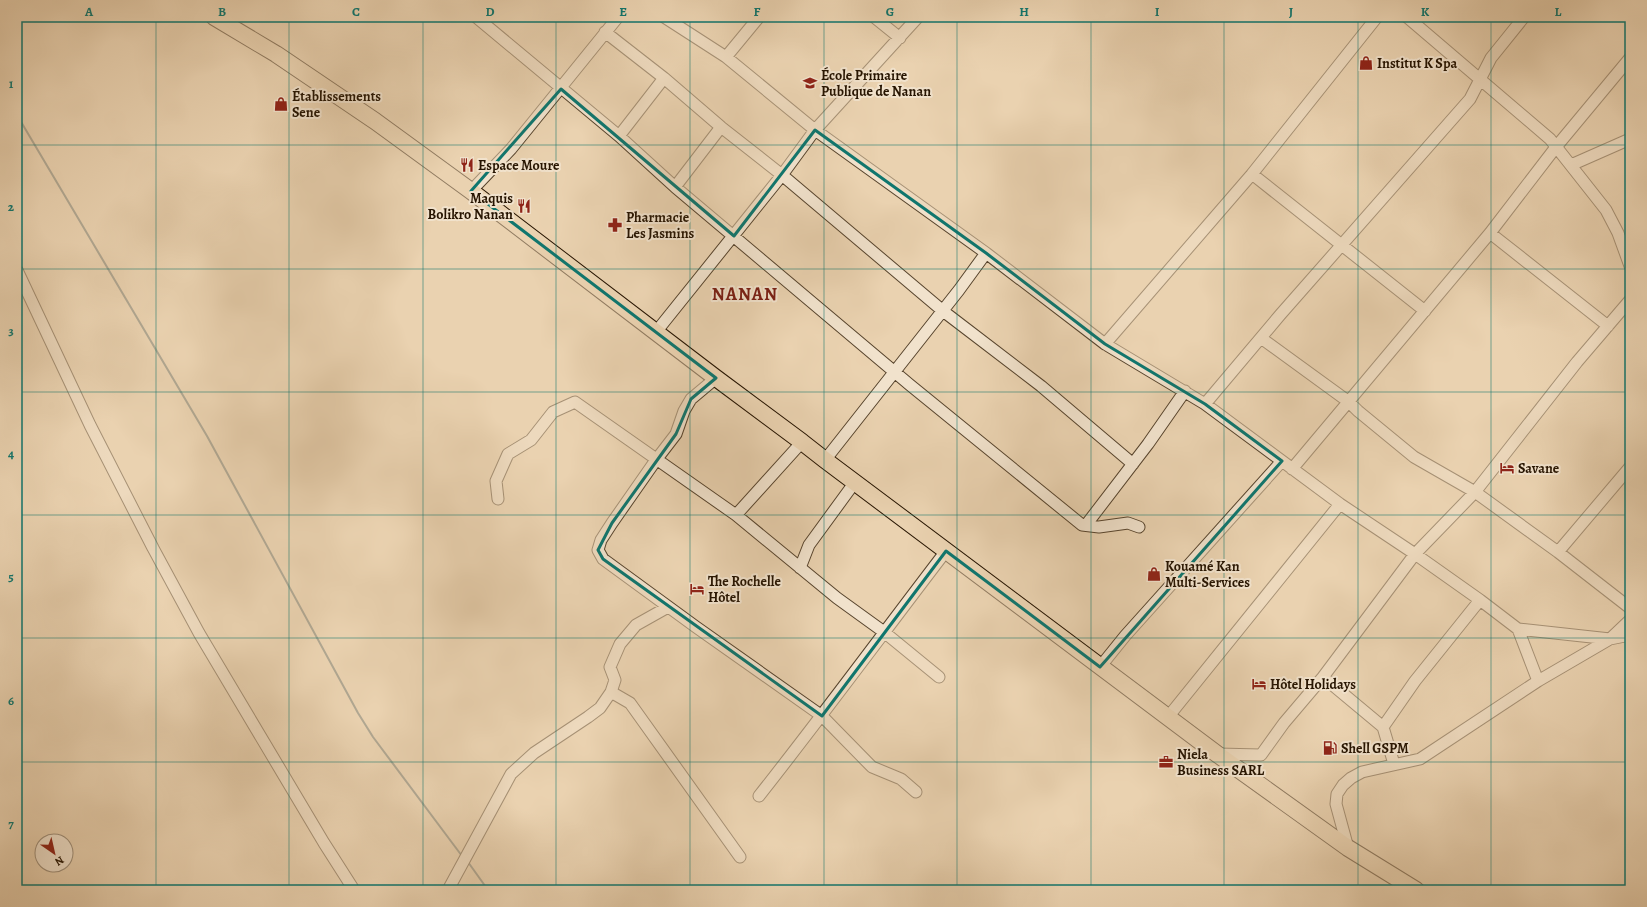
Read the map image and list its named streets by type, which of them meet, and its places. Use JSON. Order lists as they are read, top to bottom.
{
  "districts": ["NANAN"],
  "places": {
    "shop": ["Institut K Spa", "Établissements Sene", "Kouamé Kan Multi-Services"],
    "school or university": ["École Primaire Publique de Nanan"],
    "restaurant": ["Espace Moure", "Maquis Bolikro Nanan"],
    "pharmacy": ["Pharmacie Les Jasmins"],
    "hotel": ["Savane", "The Rochelle Hôtel", "Hôtel Holidays"],
    "fuel station": ["Shell GSPM"],
    "office": ["Niela Business SARL"]
  },
  "north": "bottom right",
  "grid": {
    "columns": [
      "A",
      "B",
      "C",
      "D",
      "E",
      "F",
      "G",
      "H",
      "I",
      "J",
      "K",
      "L"
    ],
    "rows": [
      "1",
      "2",
      "3",
      "4",
      "5",
      "6",
      "7"
    ]
  }
}
